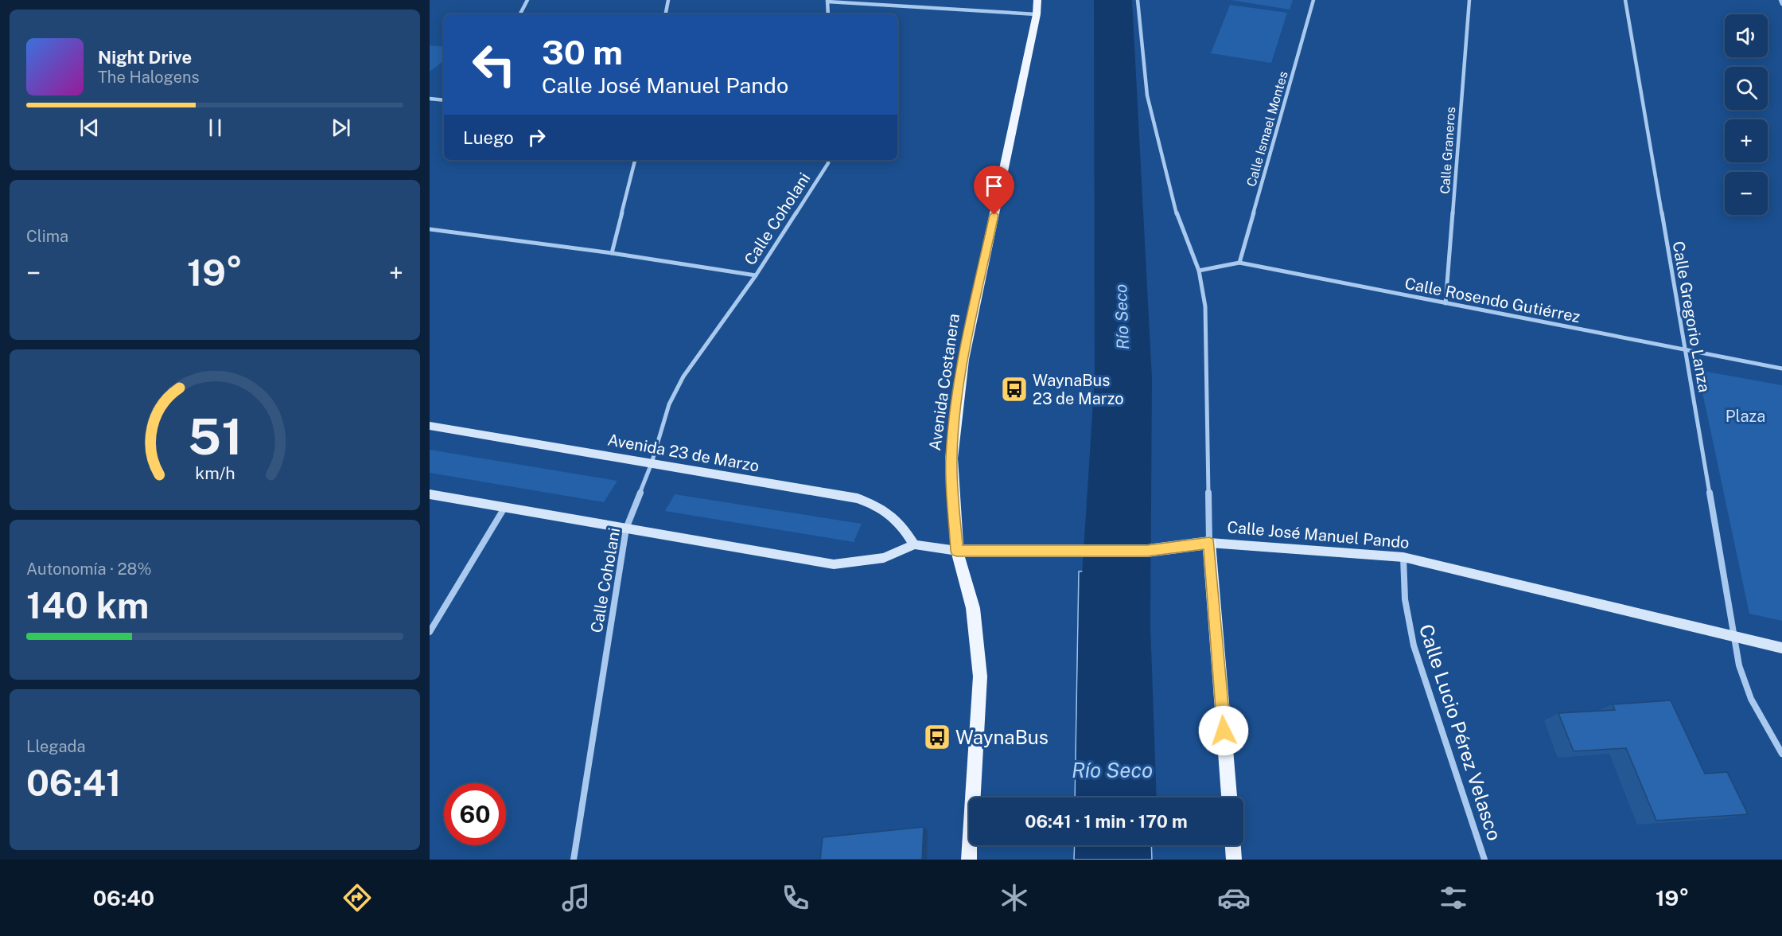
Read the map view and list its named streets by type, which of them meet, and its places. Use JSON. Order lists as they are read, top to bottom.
{
  "streets": {
    "main road": ["Avenida Costanera", "Calle José Manuel Pando"],
    "street": [
      "Calle Ismael Montes",
      "Calle Graneros",
      "Calle Coholani",
      "Calle Rosendo Gutiérrez",
      "Calle Gregorio Lanza",
      "Avenida 23 de Marzo",
      "Calle Lucio Pérez Velasco"
    ]
  },
  "crossings": [
    ["Calle Ismael Montes", "Calle Rosendo Gutiérrez"],
    ["Calle Graneros", "Calle Rosendo Gutiérrez"],
    ["Calle Coholani", "Avenida 23 de Marzo"],
    ["Calle Rosendo Gutiérrez", "Calle Gregorio Lanza"],
    ["Calle Gregorio Lanza", "Calle José Manuel Pando"],
    ["Avenida Costanera", "Calle José Manuel Pando"],
    ["Calle José Manuel Pando", "Calle Lucio Pérez Velasco"]
  ],
  "water": ["Río Seco"],
  "parks": ["Plaza"],
  "places": {
    "bus stop": ["WaynaBus 23 de Marzo", "WaynaBus"]
  },
  "page": {
    "map_buttons": ["+", "−"],
    "turn": ["30 m", "Calle José Manuel Pando"],
    "song": ["Night Drive", "The Halogens"],
    "then": "Luego",
    "tile": [
      "Clima",
      ["Autonomía · 28%", "140 km"],
      ["Llegada", "06:41"]
    ],
    "heat": ["−", "19°", "+"],
    "limit": "60",
    "trip": "06:41 · 1 min · 170 m",
    "tabs": ["06:40", "19°"],
    "gauge": ["51", "km/h"]
  }
}
